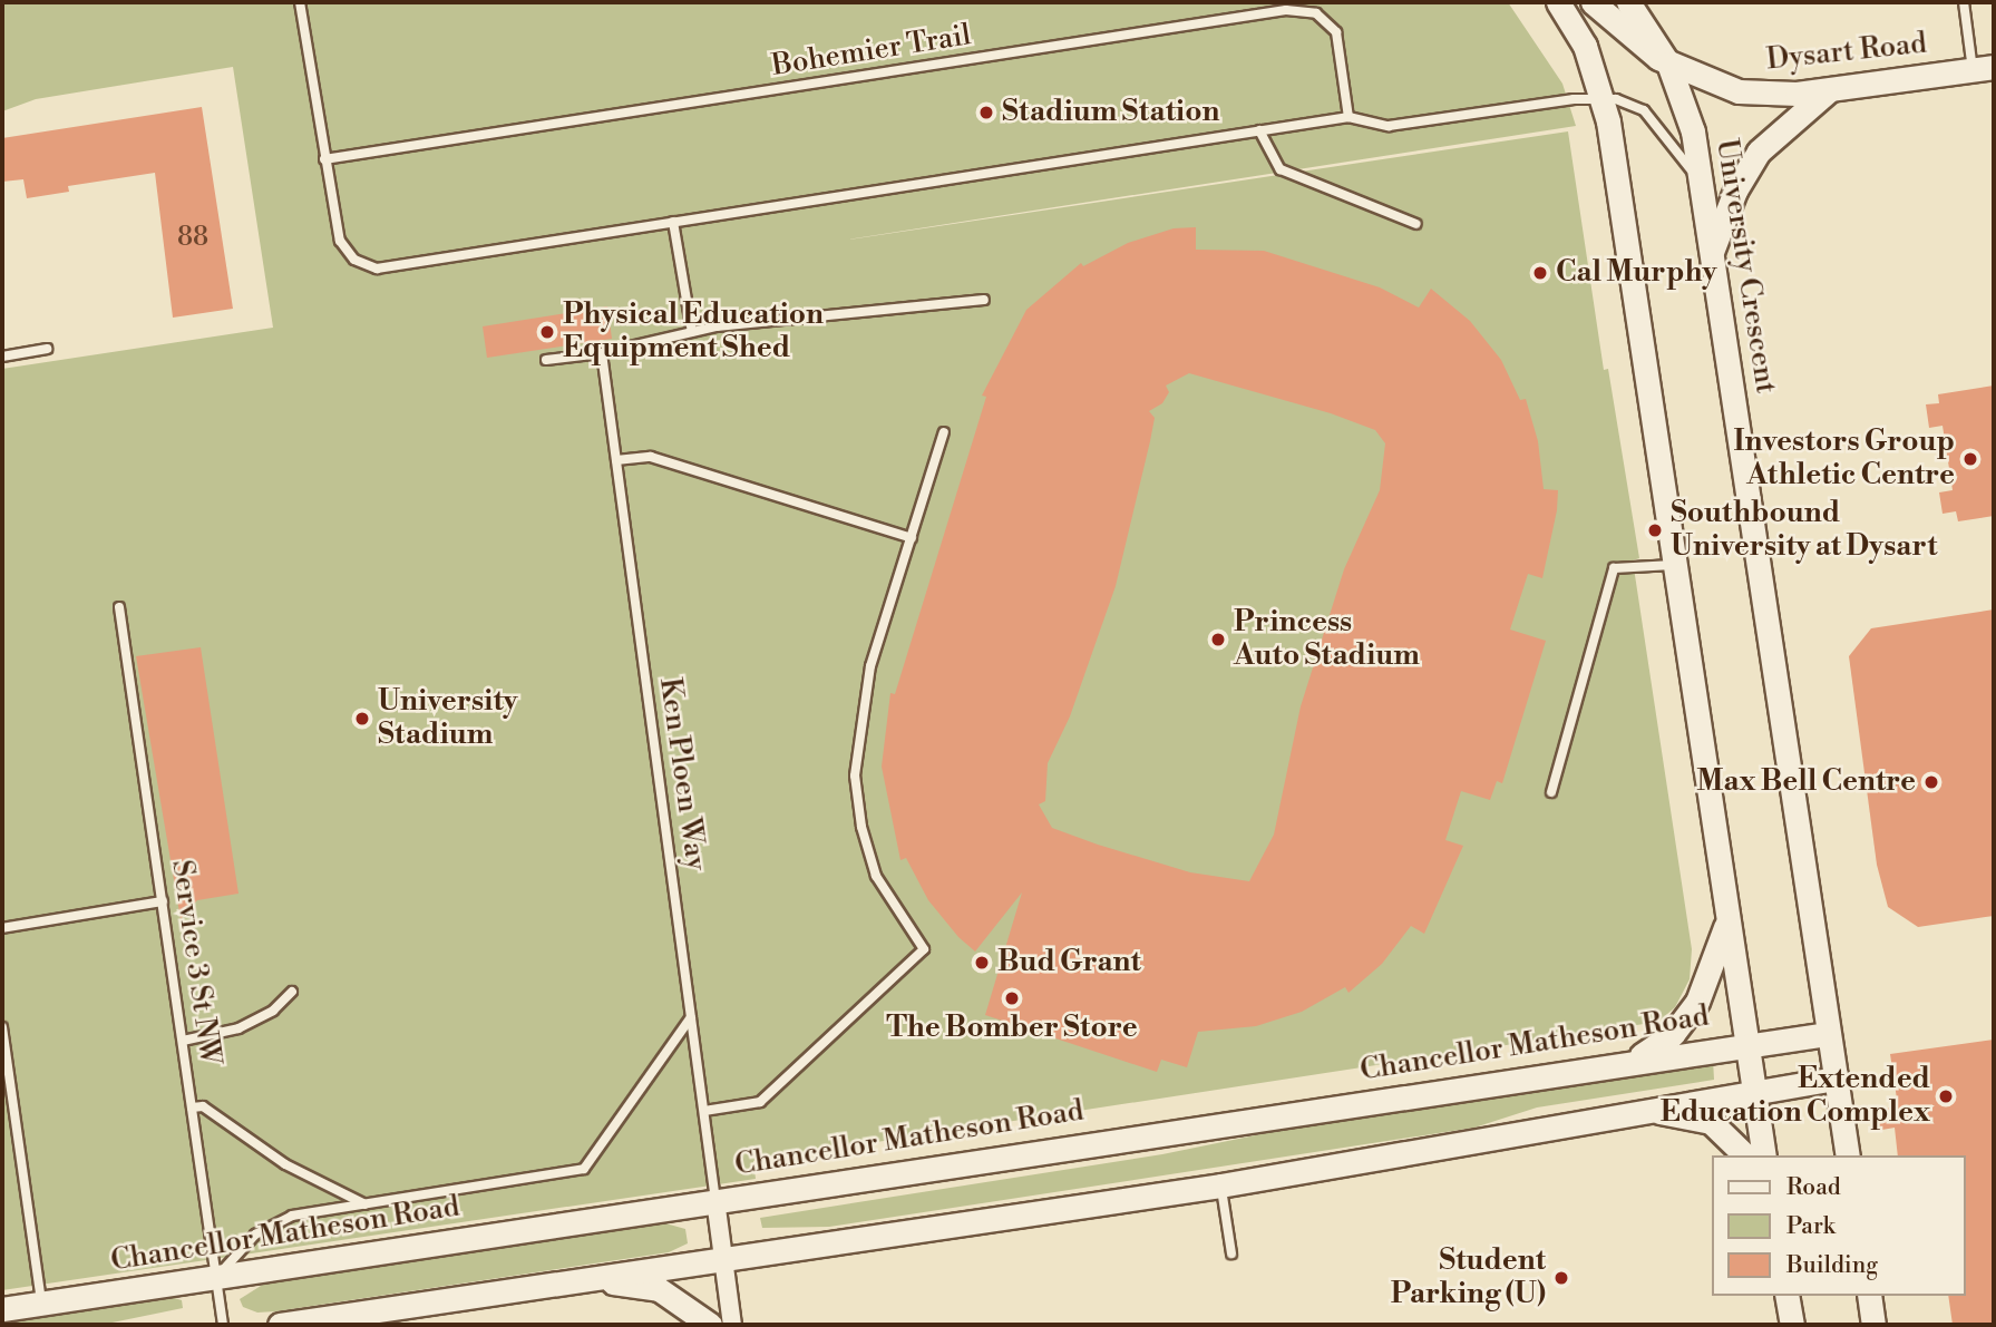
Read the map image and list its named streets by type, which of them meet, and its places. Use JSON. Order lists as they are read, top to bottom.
{
  "streets": {
    "main road": ["Dysart Road", "University Crescent", "Chancellor Matheson Road"],
    "lane": ["Bohemier Trail", "Ken Ploen Way", "Service 3 St NW"]
  },
  "crossings": [
    ["Dysart Road", "University Crescent"],
    ["University Crescent", "Chancellor Matheson Road"],
    ["Ken Ploen Way", "Chancellor Matheson Road"],
    ["Service 3 St NW", "Chancellor Matheson Road"]
  ],
  "places": [
    "Stadium Station",
    "Cal Murphy",
    "Physical Education Equipment Shed",
    "Investors Group Athletic Centre",
    "Southbound University at Dysart",
    "Princess Auto Stadium",
    "University Stadium",
    "Max Bell Centre",
    "Bud Grant",
    "The Bomber Store",
    "Extended Education Complex",
    "Student Parking (U)"
  ],
  "house_numbers": ["88"],
  "legend": ["Road", "Park", "Building"]
}
